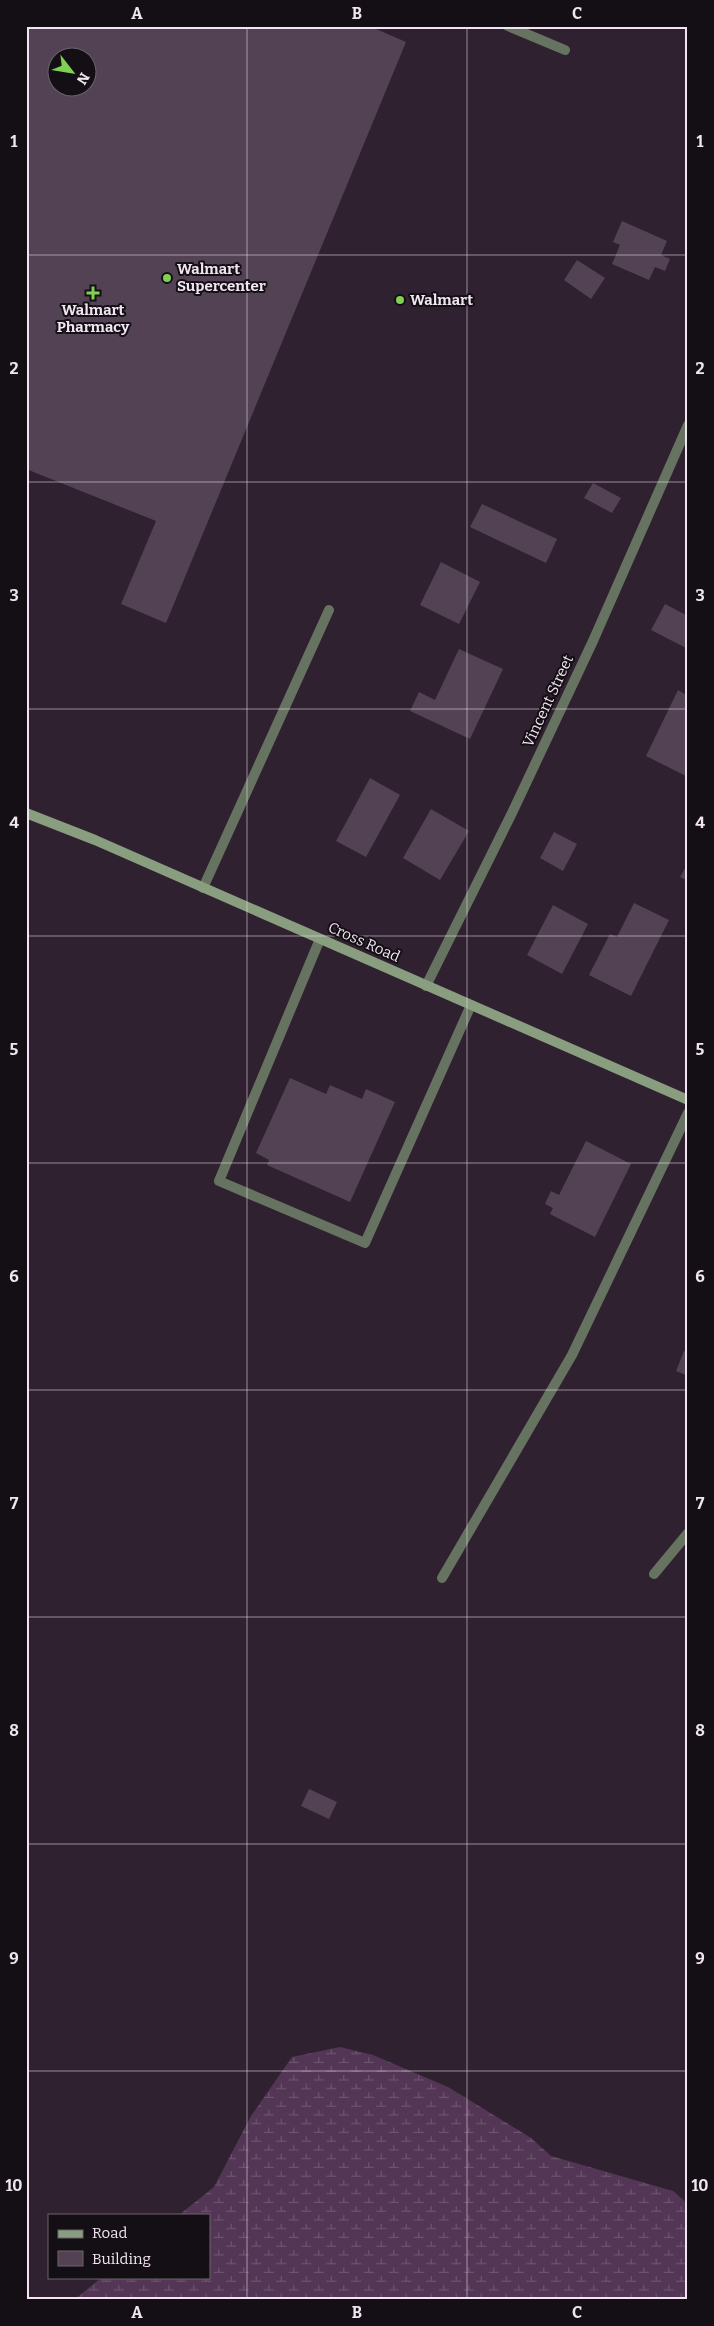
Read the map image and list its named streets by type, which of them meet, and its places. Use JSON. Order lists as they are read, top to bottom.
{
  "streets": {
    "street": ["Vincent Street", "Cross Road"]
  },
  "crossings": [
    ["Vincent Street", "Cross Road"]
  ],
  "places": {
    "other": ["Walmart Supercenter", "Walmart"],
    "health": ["Walmart Pharmacy"]
  },
  "legend": ["Road", "Building"],
  "north": "bottom right",
  "grid": {
    "columns": ["A", "B", "C"],
    "rows": [
      "1",
      "2",
      "3",
      "4",
      "5",
      "6",
      "7",
      "8",
      "9",
      "10"
    ]
  }
}
